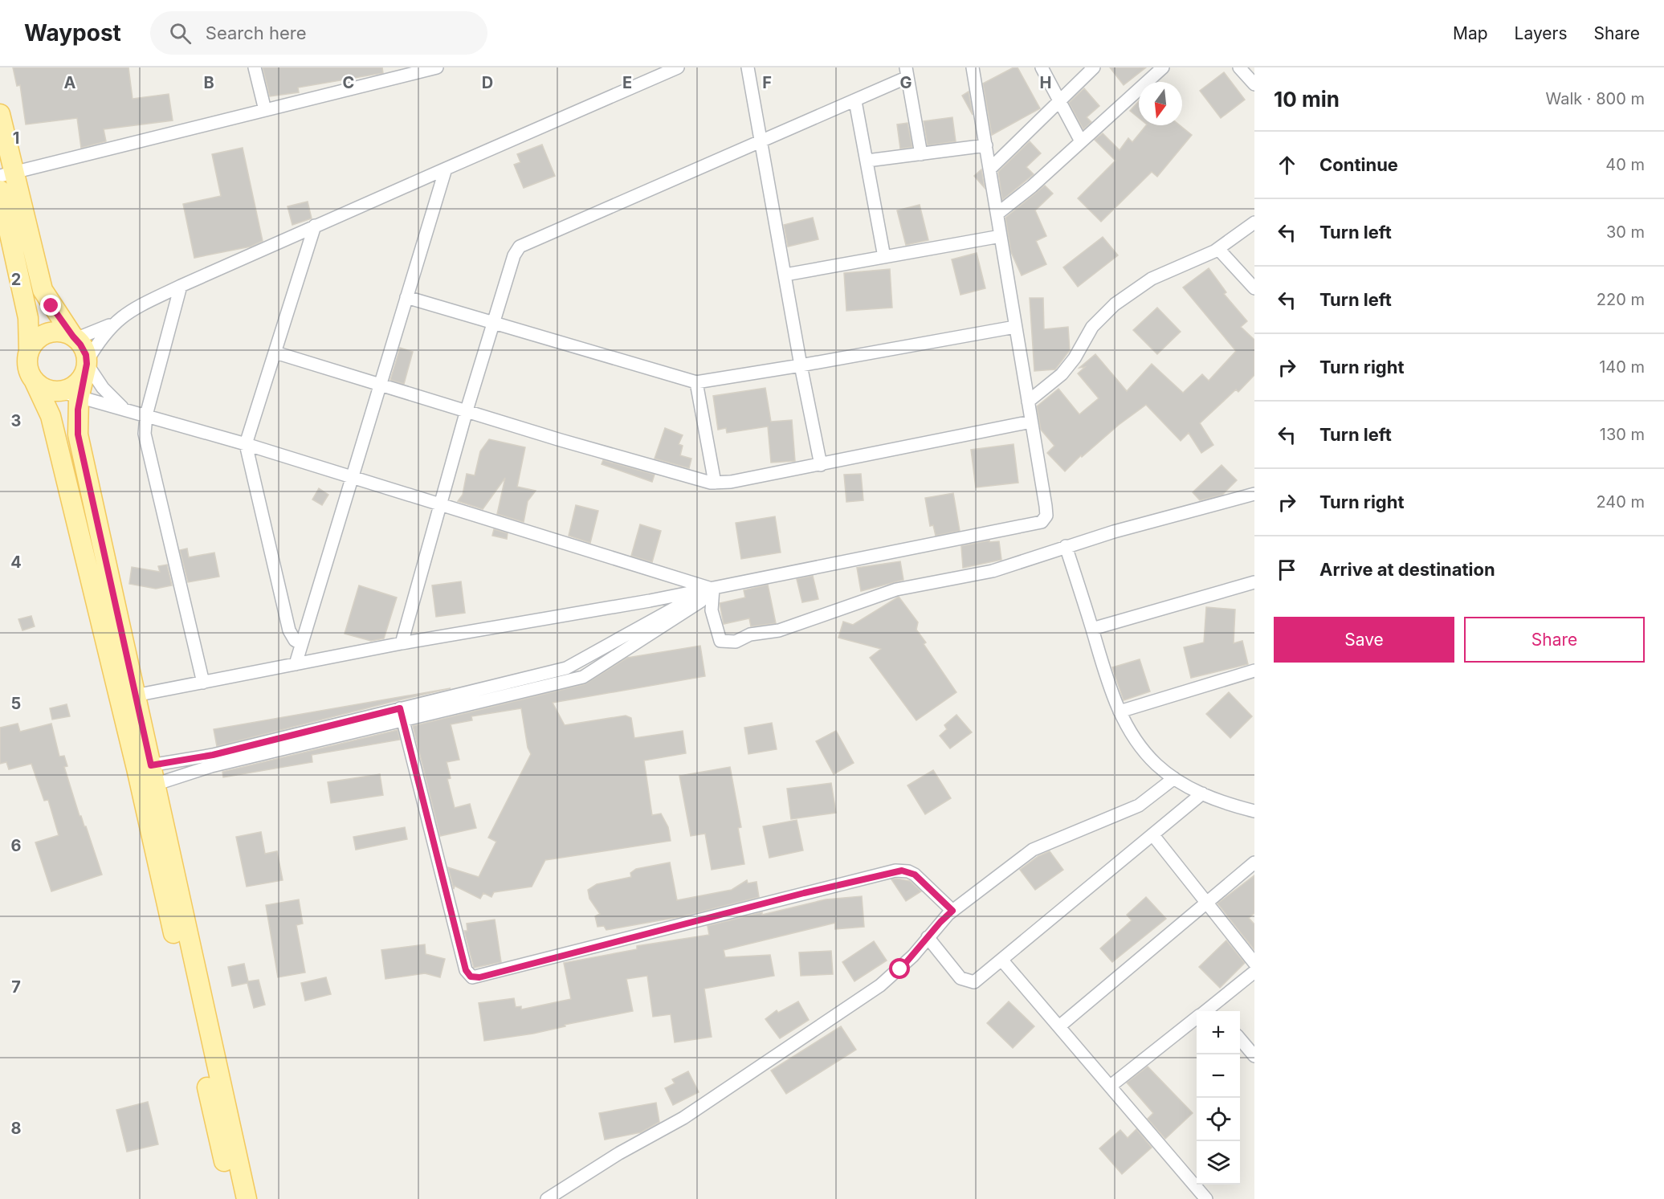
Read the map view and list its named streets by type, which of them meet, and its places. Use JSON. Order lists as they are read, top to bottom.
{
  "north": "bottom",
  "page": {
    "header": "Waypost",
    "search": "Search here",
    "nav": ["Map", "Layers", "Share"],
    "heading": ["10 min", "Walk · 800 m"],
    "list": [
      ["Continue", "40 m"],
      ["Turn left", "30 m"],
      ["Turn left", "220 m"],
      ["Turn right", "140 m"],
      ["Turn left", "130 m"],
      ["Turn right", "240 m"],
      "Arrive at destination"
    ],
    "buttons": ["Save", "Share"],
    "map_buttons": ["+", "−"]
  },
  "grid": {
    "columns": [
      "A",
      "B",
      "C",
      "D",
      "E",
      "F",
      "G",
      "H"
    ],
    "rows": [
      "1",
      "2",
      "3",
      "4",
      "5",
      "6",
      "7",
      "8"
    ]
  }
}
